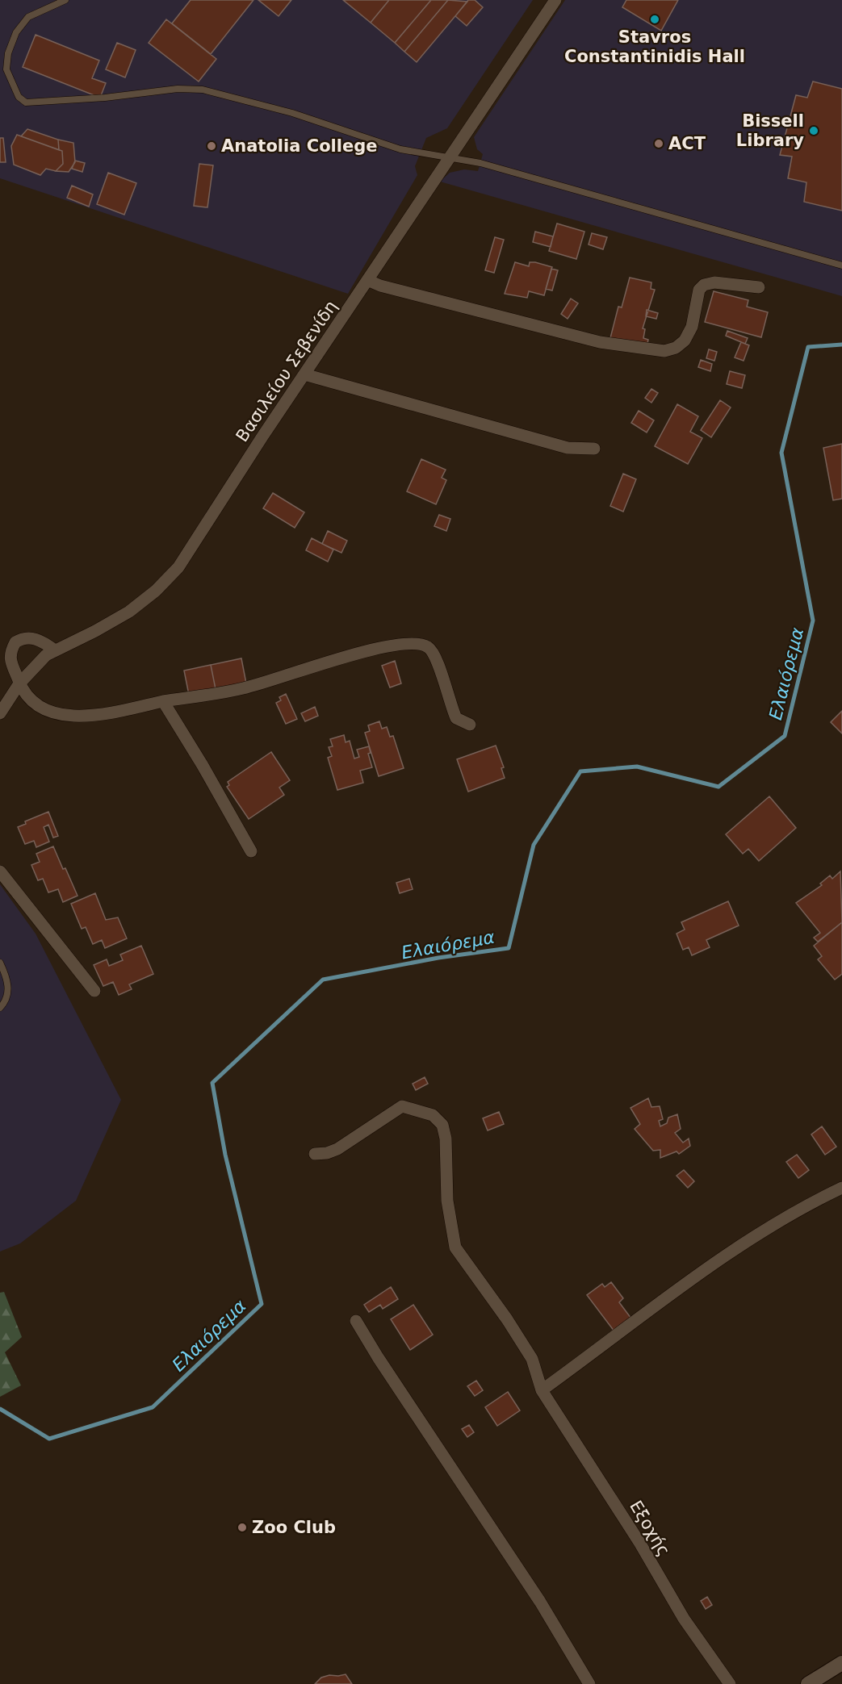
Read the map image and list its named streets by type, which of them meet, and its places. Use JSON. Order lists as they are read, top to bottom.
{
  "streets": {
    "street": ["Βασιλείου Σεβενίδη", "Εξοχής"]
  },
  "water": ["Ελαιόρεμα"],
  "places": [
    "Stavros Constantinidis Hall",
    "Bissell Library",
    "ACT",
    "Anatolia College",
    "Zoo Club"
  ]
}
